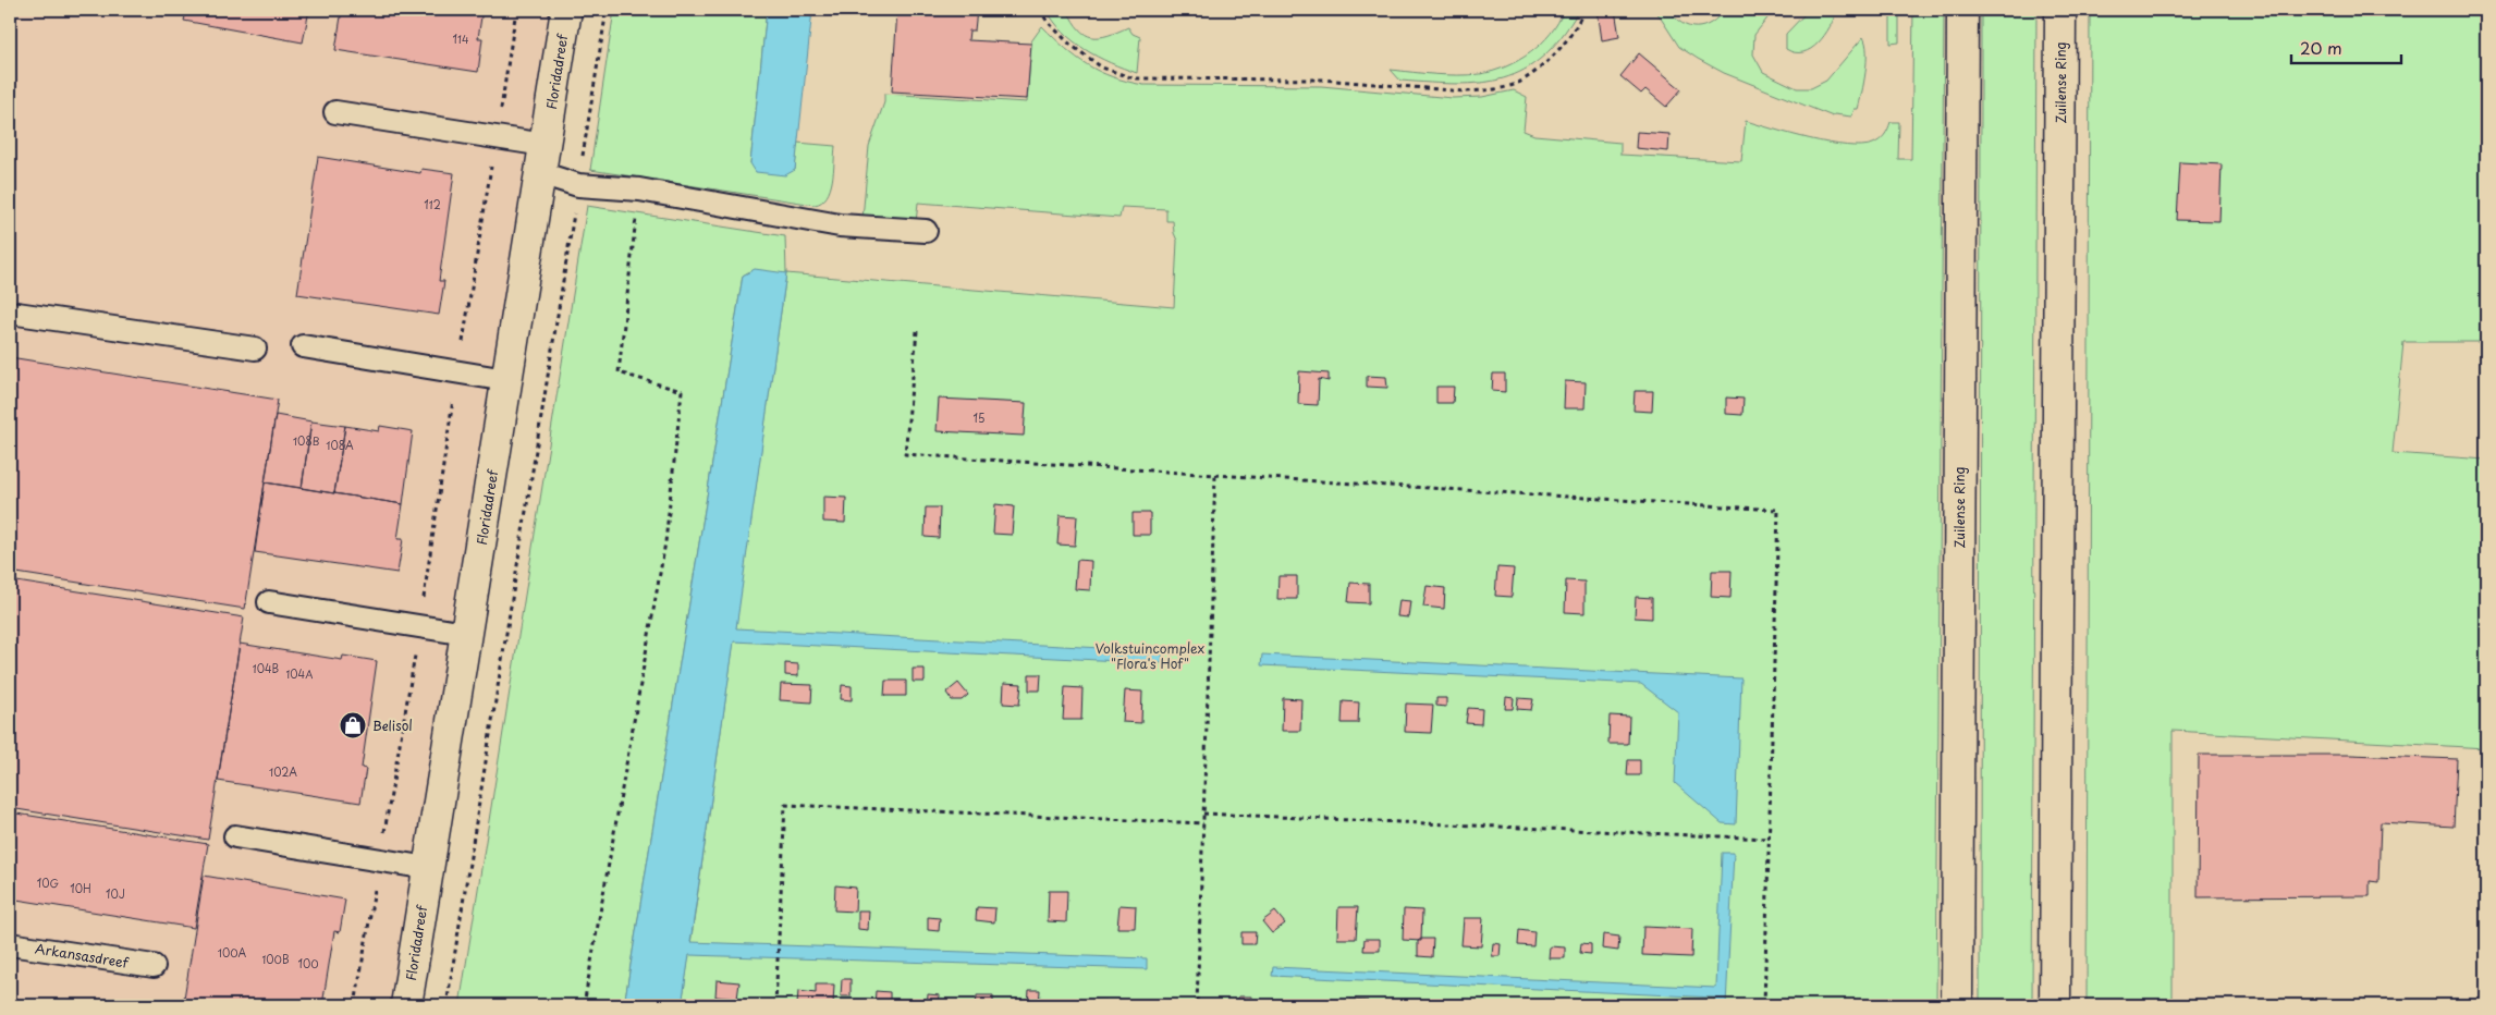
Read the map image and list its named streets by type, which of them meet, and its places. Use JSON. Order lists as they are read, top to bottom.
{
  "streets": {
    "main road": ["Floridadreef", "Zuilense Ring"],
    "lane": ["Arkansasdreef"]
  },
  "parks": ["Volkstuincomplex \"Flora's Hof\""],
  "places": {
    "shop": ["Belisol"]
  },
  "house_numbers": [
    "114",
    "112",
    "15",
    "108B",
    "108A",
    "104B",
    "104A",
    "102A",
    "10G",
    "10H",
    "10J",
    "100A",
    "100B",
    "100"
  ],
  "scale_bar": "20 m"
}
